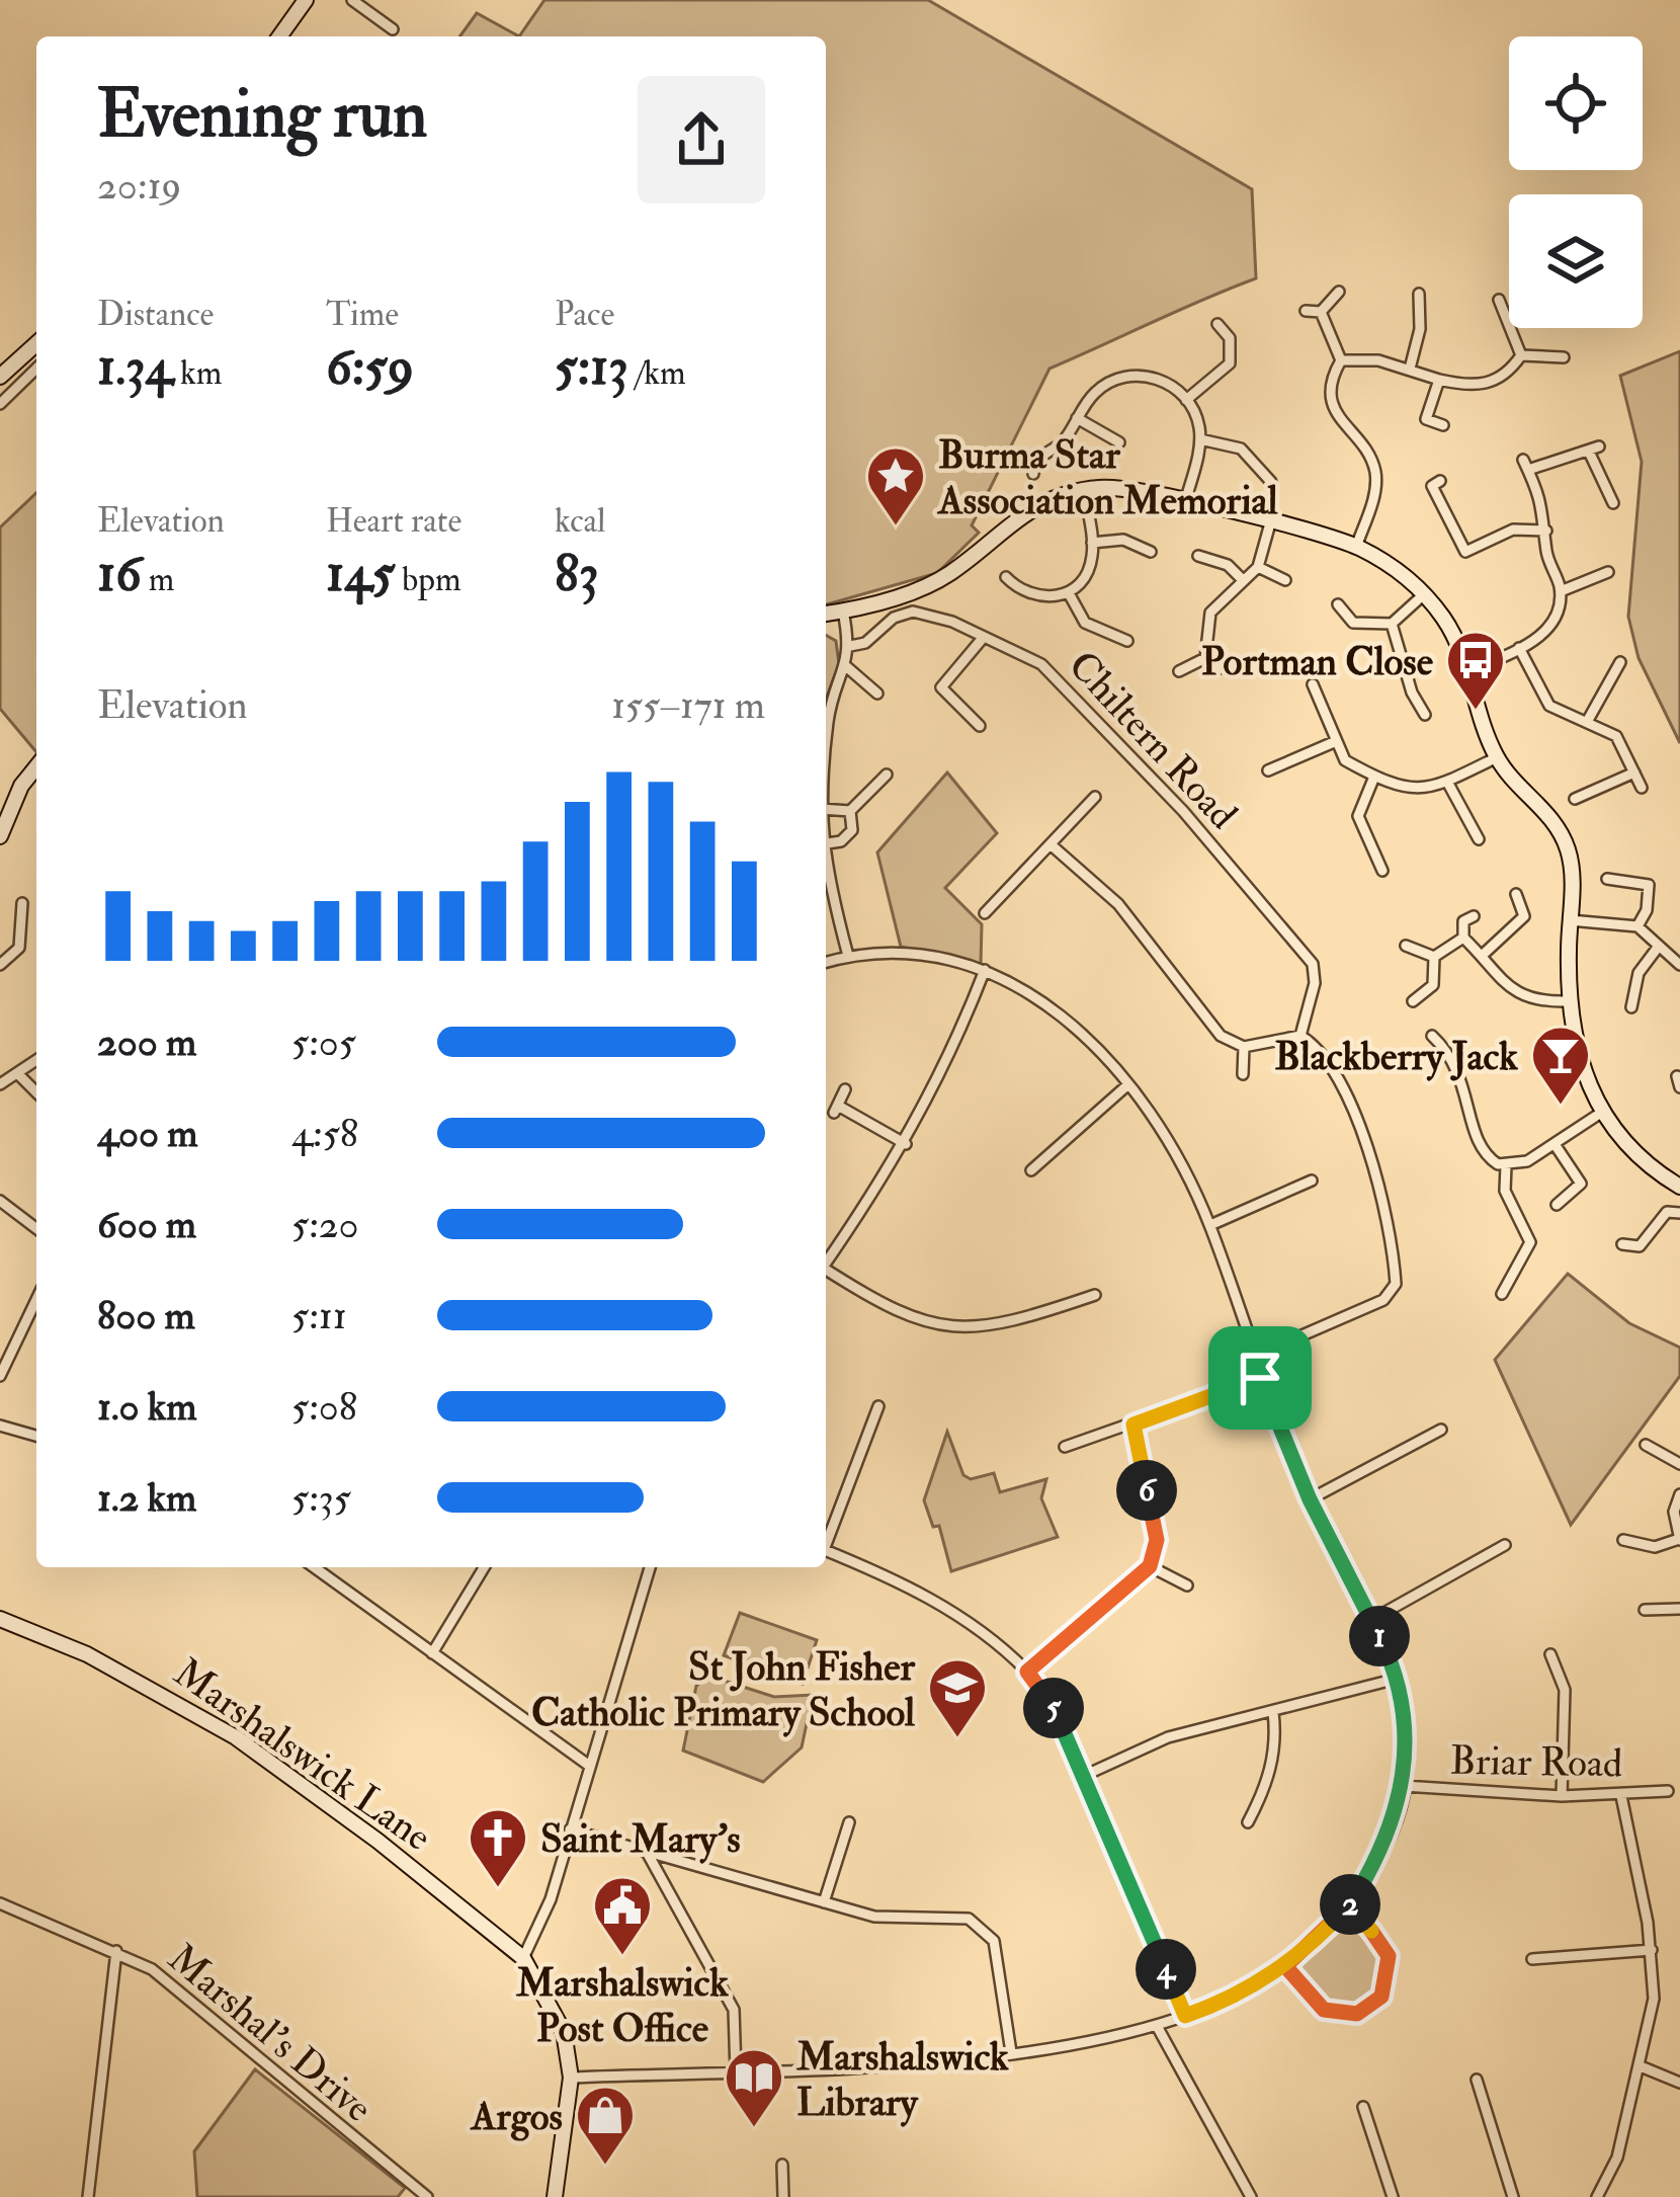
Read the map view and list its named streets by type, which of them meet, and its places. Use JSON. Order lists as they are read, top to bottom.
{
  "streets": {
    "street": [
      "Chiltern Road",
      "Marshalswick Lane",
      "Briar Road",
      "Marshal's Drive"
    ]
  },
  "places": {
    "place": ["Burma Star Association Memorial"],
    "bus stop": ["Portman Close"],
    "bar": ["Blackberry Jack"],
    "school or university": ["St John Fisher Catholic Primary School"],
    "church": ["Saint Mary's"],
    "public building": ["Marshalswick Post Office"],
    "library": ["Marshalswick Library"],
    "shop": ["Argos"]
  },
  "page": {
    "heading": ["Evening run", "20:19"],
    "stats": [
      ["Distance", "1.34 km"],
      ["Time", "6:59"],
      ["Pace", "5:13 /km"],
      ["Elevation", "16 m"],
      ["Heart rate", "145 bpm"],
      ["kcal", "83"]
    ],
    "chart": ["Elevation", "155–171 m"],
    "list": [
      {
        "name": "200 m",
        "note": "5:05"
      },
      {
        "name": "400 m",
        "note": "4:58"
      },
      {
        "name": "600 m",
        "note": "5:20"
      },
      {
        "name": "800 m",
        "note": "5:11"
      },
      {
        "name": "1.0 km",
        "note": "5:08"
      },
      {
        "name": "1.2 km",
        "note": "5:35"
      }
    ],
    "pins": [
      "6",
      "1",
      "5",
      "2",
      "4"
    ]
  }
}
